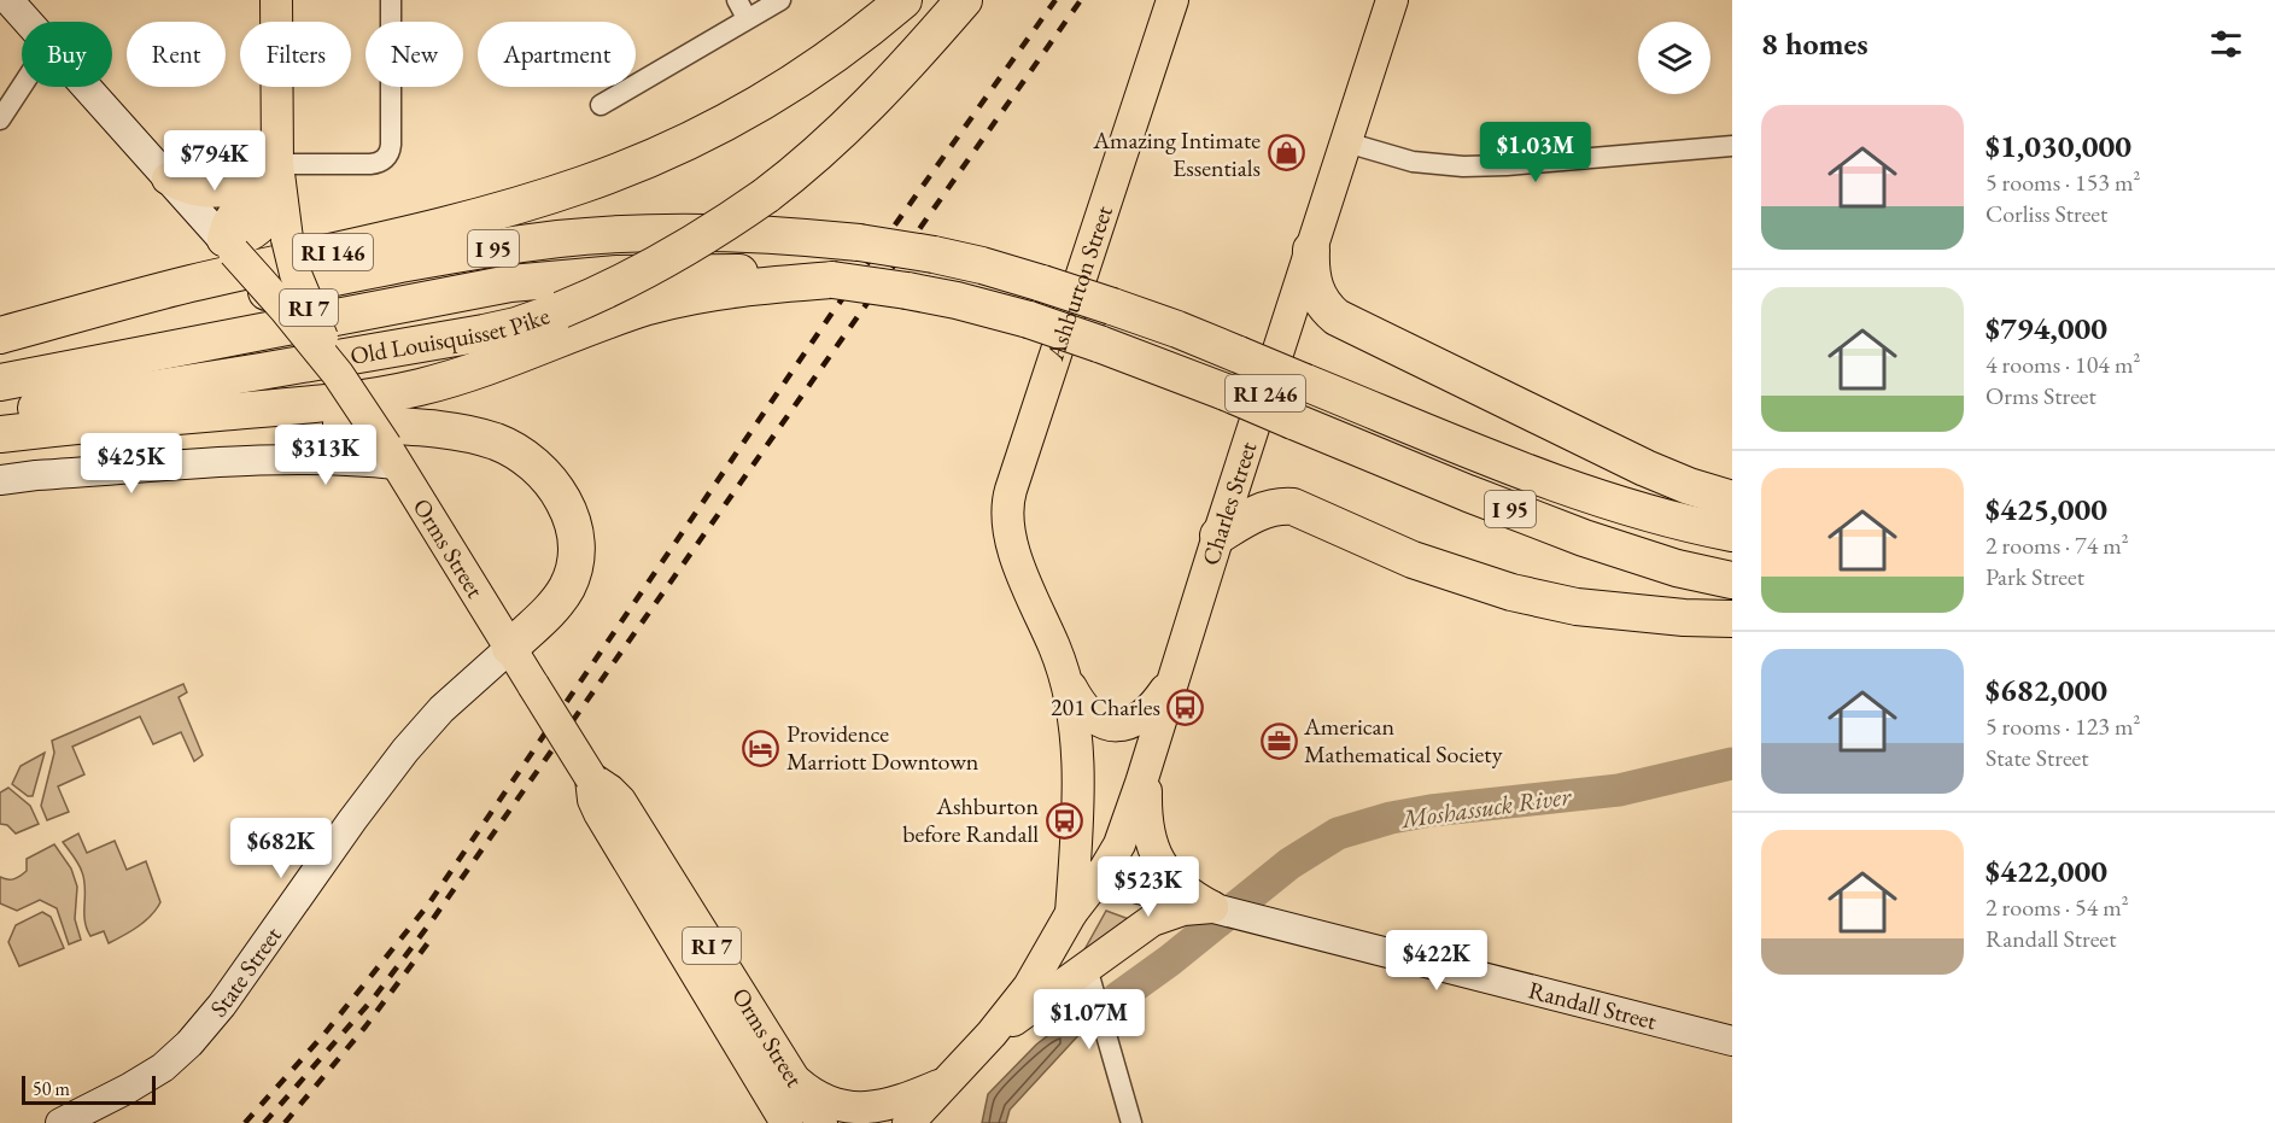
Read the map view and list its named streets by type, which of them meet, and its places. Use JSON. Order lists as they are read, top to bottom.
{
  "streets": {
    "highway": ["I 95", "RI 146", "Old Louisquisset Pike"],
    "main road": [
      "Ashburton Street",
      "RI 7",
      "RI 246",
      "Charles Street",
      "Orms Street"
    ],
    "street": ["State Street", "Randall Street"]
  },
  "crossings": [
    ["Ashburton Street", "RI 246"],
    ["RI 7", "Orms Street"],
    ["RI 246", "Charles Street"],
    ["RI 246", "Randall Street"],
    ["Charles Street", "Randall Street"],
    ["Orms Street", "State Street"]
  ],
  "water": ["Moshassuck River"],
  "places": {
    "shop": ["Amazing Intimate Essentials"],
    "bus stop": ["201 Charles", "Ashburton before Randall"],
    "office": ["American Mathematical Society"],
    "hotel": ["Providence Marriott Downtown"]
  },
  "scale_bar": "50 m",
  "page": {
    "heading": "8 homes",
    "chip": [
      "Buy",
      "Rent",
      "Filters",
      "New",
      "Apartment"
    ],
    "list": [
      {
        "name": "$1,030,000",
        "note": "5 rooms · 153 m² · Corliss Street"
      },
      {
        "name": "$794,000",
        "note": "4 rooms · 104 m² · Orms Street"
      },
      {
        "name": "$425,000",
        "note": "2 rooms · 74 m² · Park Street"
      },
      {
        "name": "$682,000",
        "note": "5 rooms · 123 m² · State Street"
      },
      {
        "name": "$422,000",
        "note": "2 rooms · 54 m² · Randall Street"
      }
    ],
    "price": [
      "$1.03M",
      "$794K",
      "$313K",
      "$425K",
      "$682K",
      "$523K",
      "$422K",
      "$1.07M"
    ],
    "scale": "50 m"
  }
}
